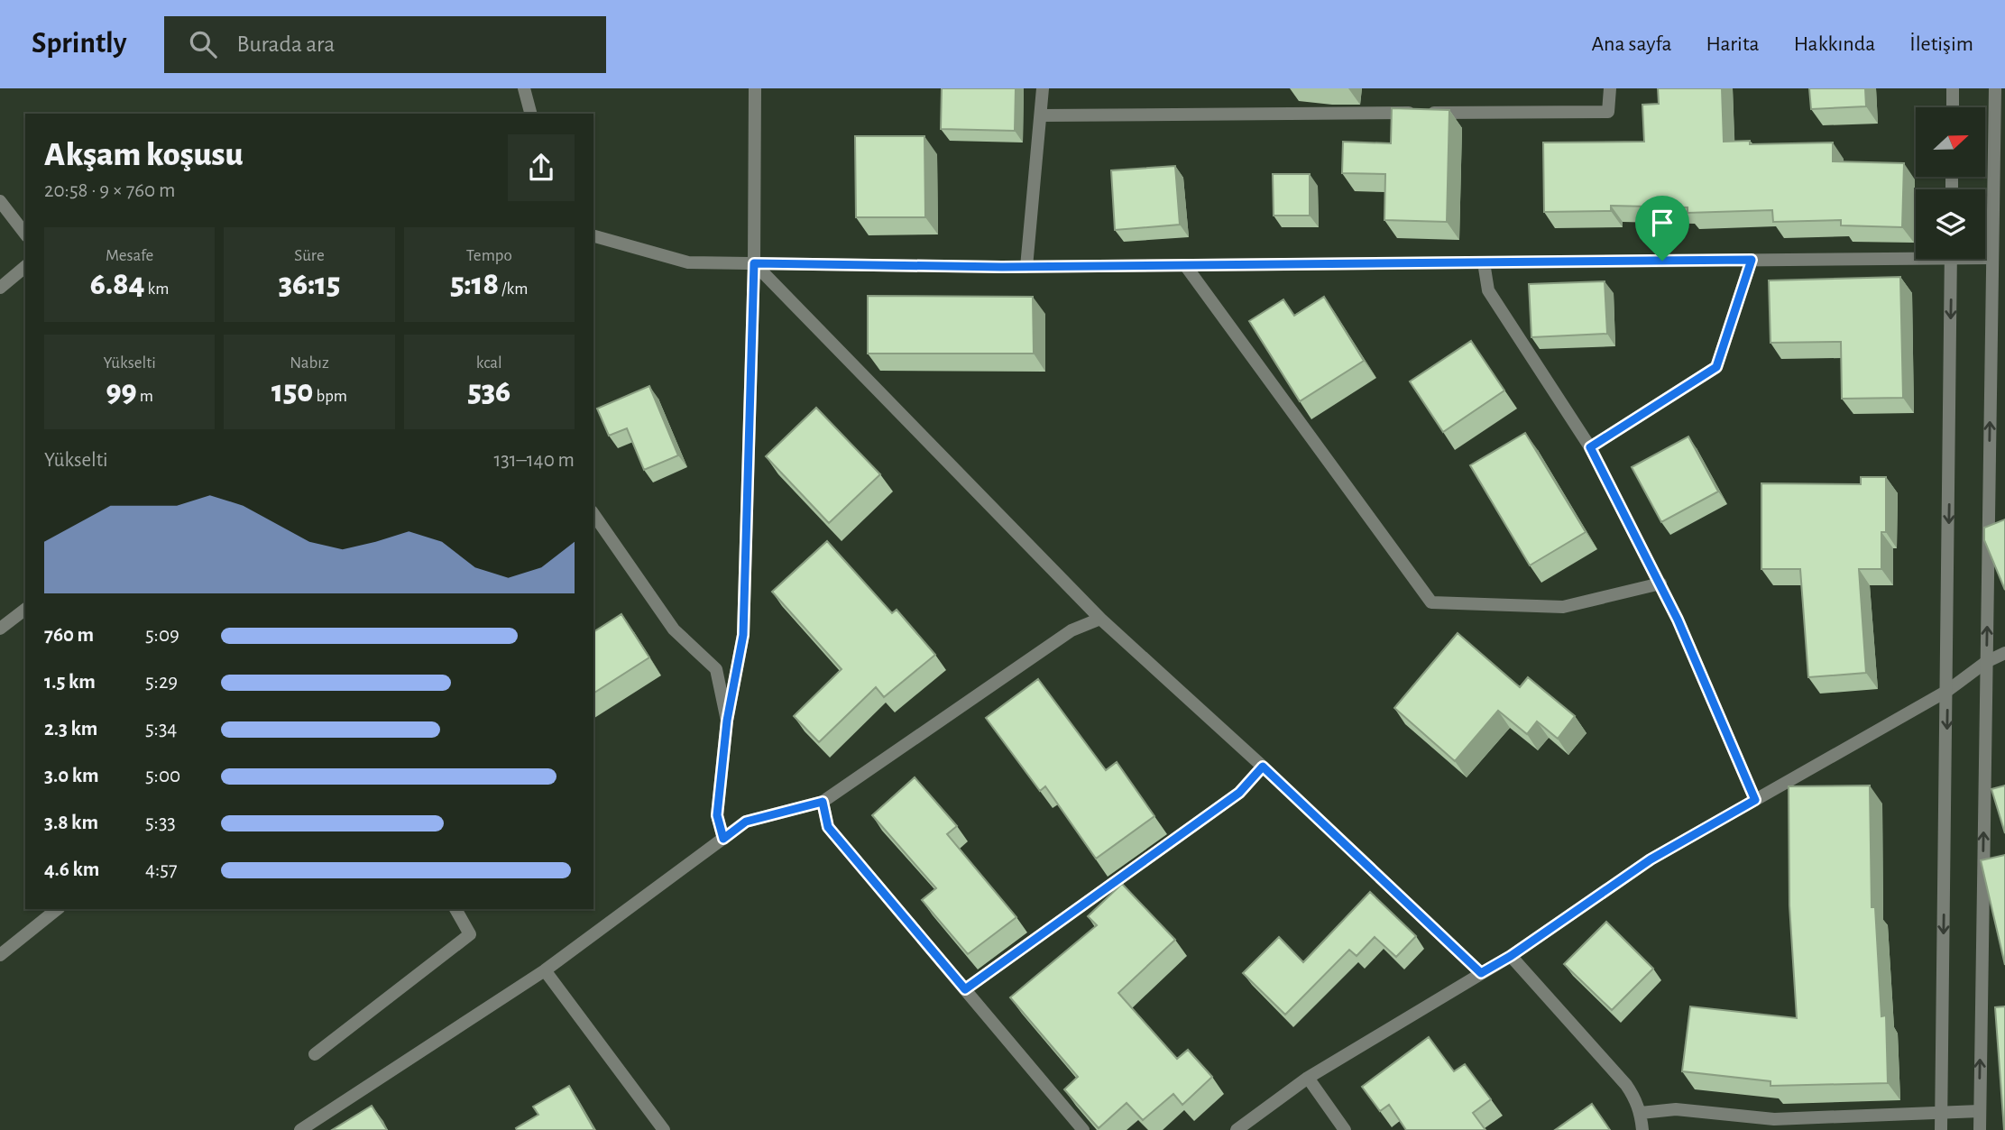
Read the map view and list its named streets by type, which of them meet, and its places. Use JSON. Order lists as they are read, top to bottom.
{
  "north": "right",
  "page": {
    "header": "Sprintly",
    "search": "Burada ara",
    "nav": [
      "Ana sayfa",
      "Harita",
      "Hakkında",
      "İletişim"
    ],
    "heading": ["Akşam koşusu", "20:58 · 9 × 760 m"],
    "stats": [
      ["Mesafe", "6.84 km"],
      ["Süre", "36:15"],
      ["Tempo", "5:18 /km"],
      ["Yükselti", "99 m"],
      ["Nabız", "150 bpm"],
      ["kcal", "536"]
    ],
    "chart": ["Yükselti", "131–140 m"],
    "list": [
      {
        "name": "760 m",
        "note": "5:09"
      },
      {
        "name": "1.5 km",
        "note": "5:29"
      },
      {
        "name": "2.3 km",
        "note": "5:34"
      },
      {
        "name": "3.0 km",
        "note": "5:00"
      },
      {
        "name": "3.8 km",
        "note": "5:33"
      },
      {
        "name": "4.6 km",
        "note": "4:57"
      }
    ]
  }
}
